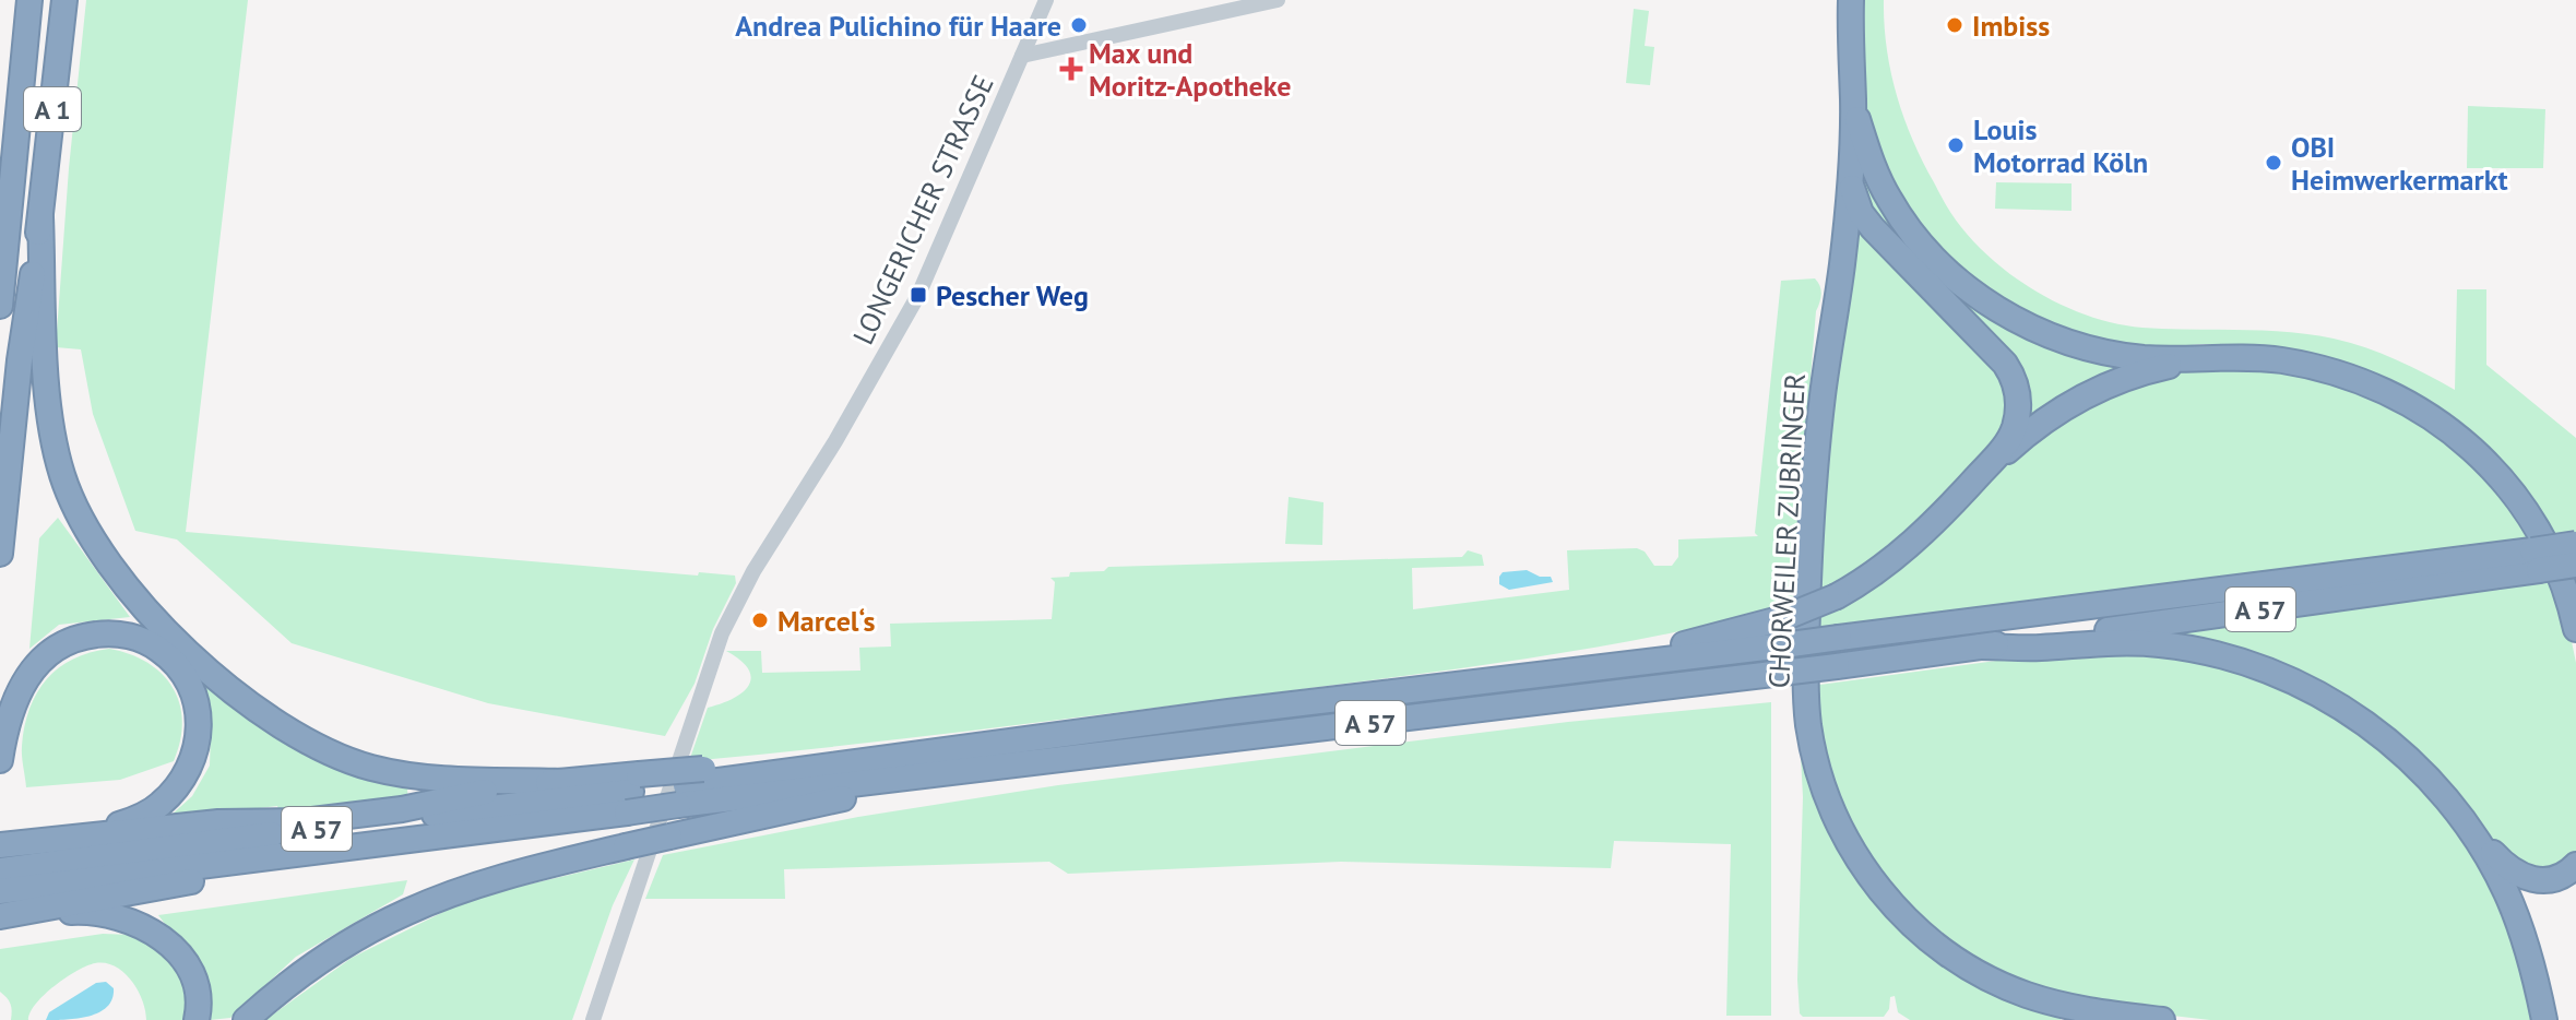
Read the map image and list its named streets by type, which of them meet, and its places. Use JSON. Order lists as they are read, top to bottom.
{
  "streets": {
    "highway": ["A 1", "CHORWEILER ZUBRINGER", "A 57"],
    "street": ["LONGERICHER STRASSE"]
  },
  "places": {
    "other": [
      "Andrea Pulichino für Haare",
      "Imbiss",
      "Louis Motorrad Köln",
      "OBI Heimwerkermarkt",
      "Marcel‘s"
    ],
    "health": ["Max und Moritz-Apotheke"],
    "transit": ["Pescher Weg"]
  }
}
